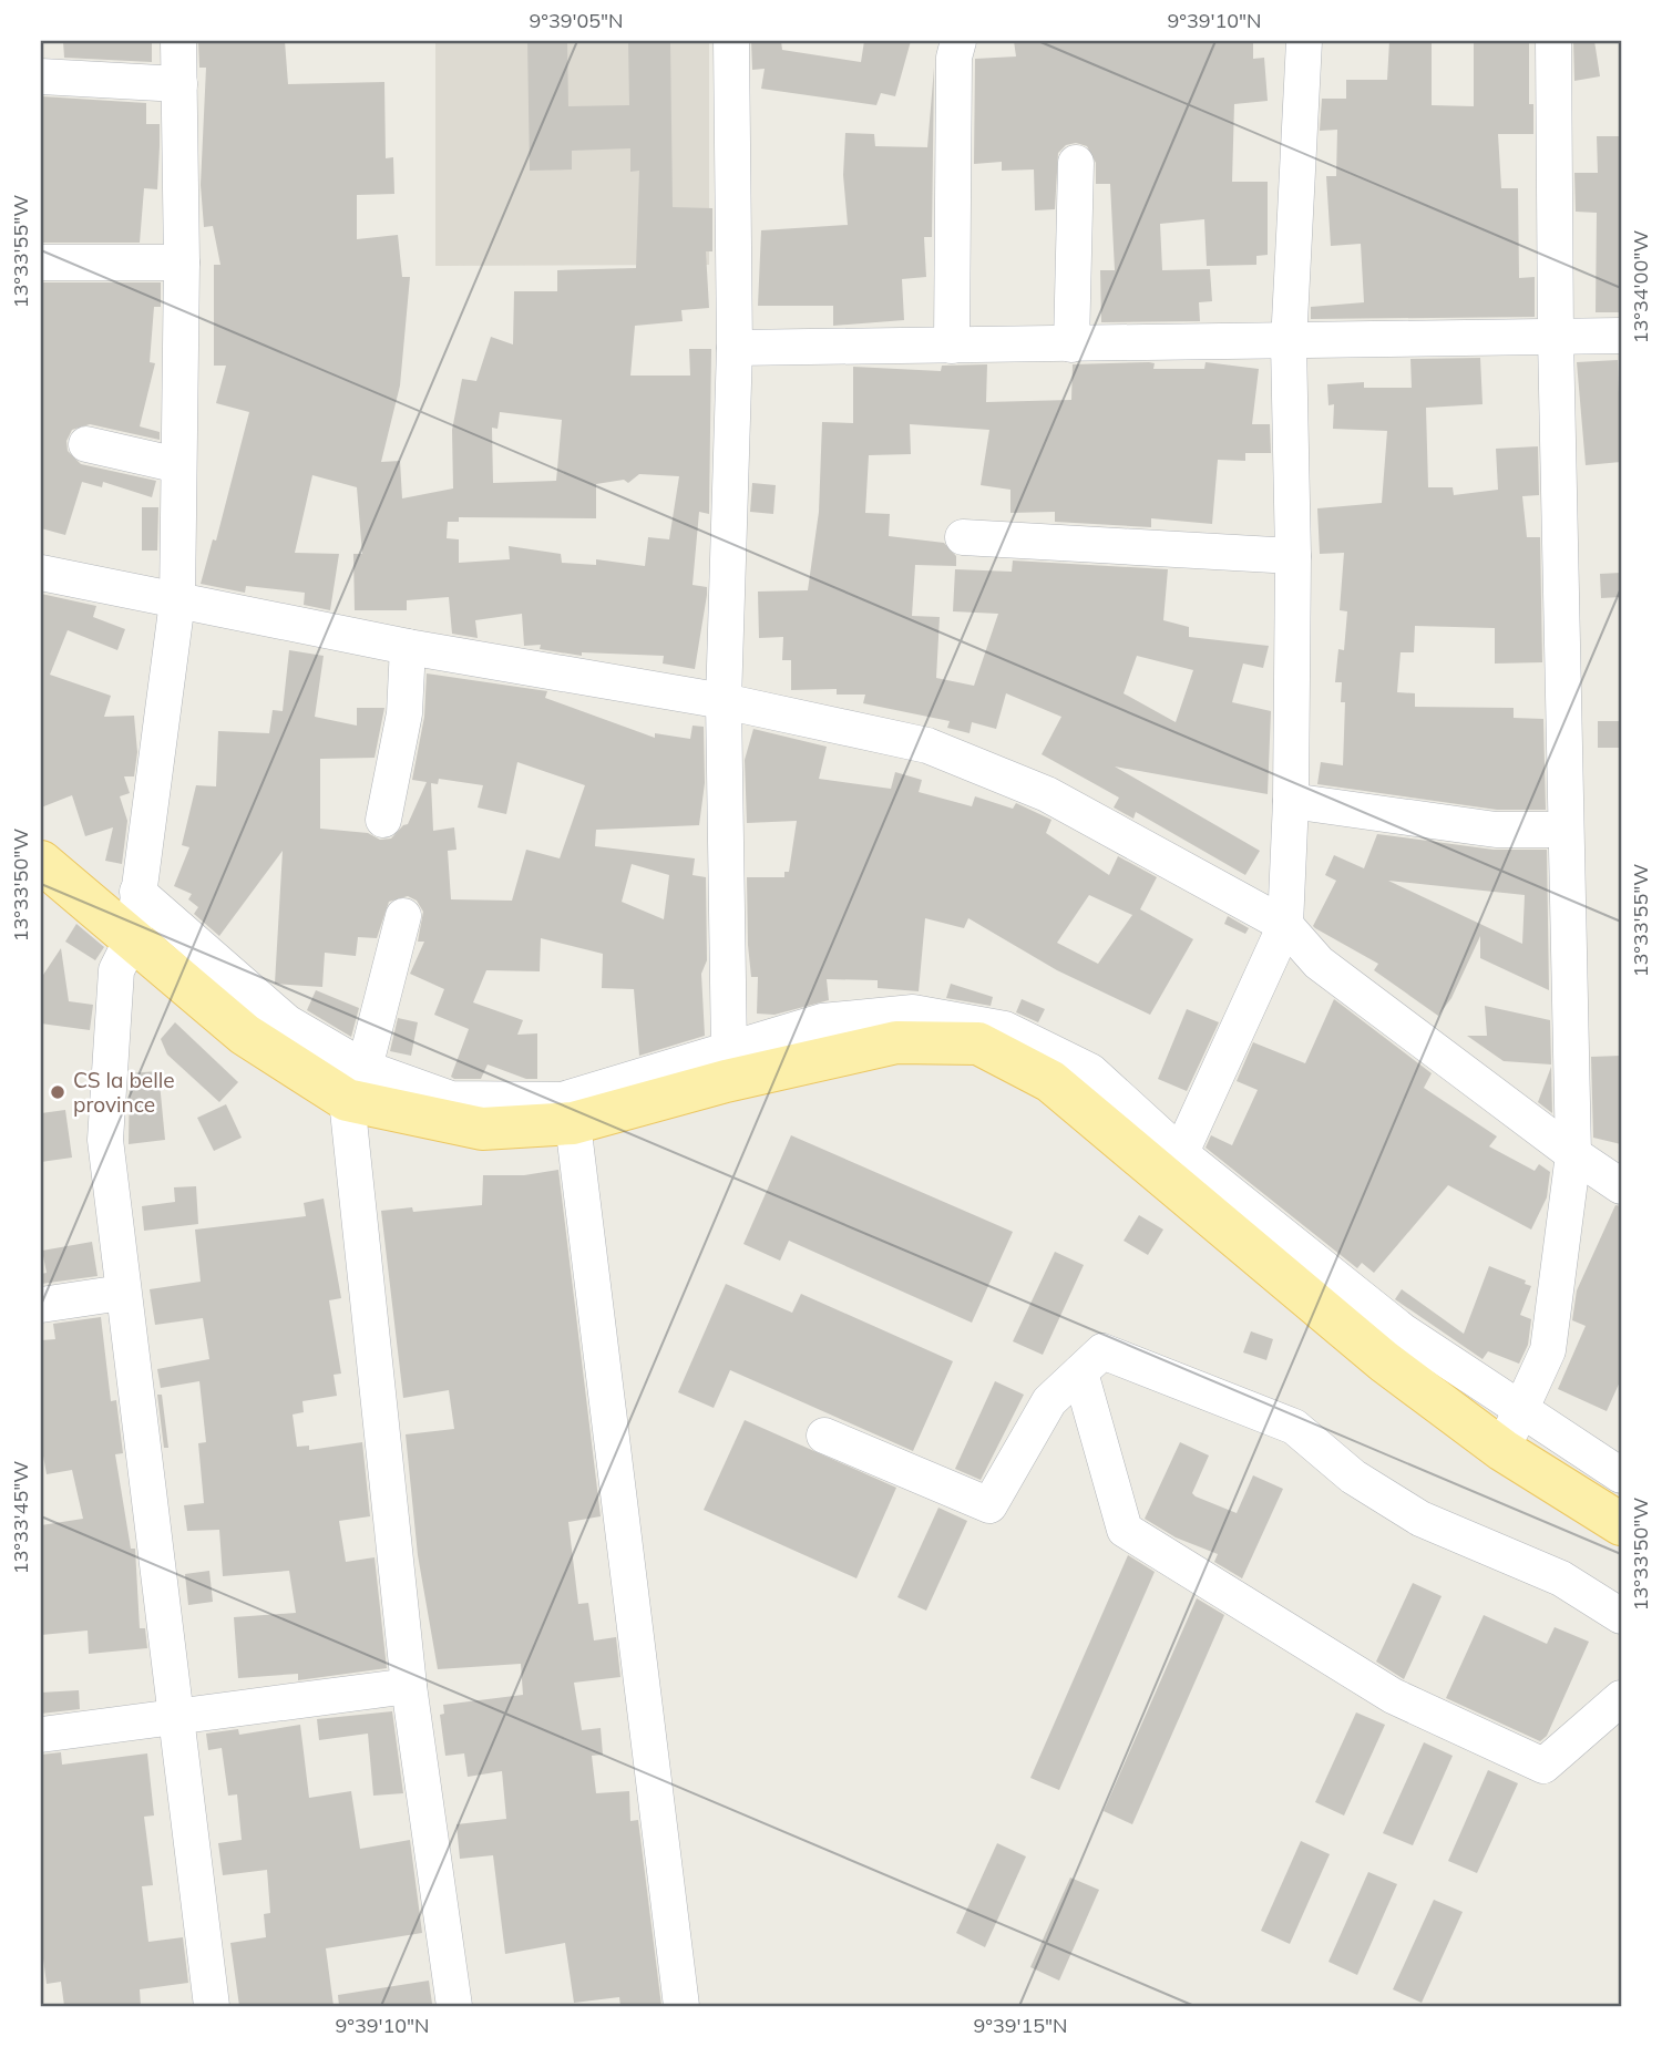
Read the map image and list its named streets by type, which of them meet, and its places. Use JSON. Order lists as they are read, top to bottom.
{
  "places": ["CS la belle province"],
  "coordinates": [
    "9°39'05\"N",
    "9°39'10\"N",
    "13°33'55\"W",
    "13°34'00\"W",
    "13°33'50\"W",
    "13°33'45\"W",
    "9°39'15\"N"
  ]
}
